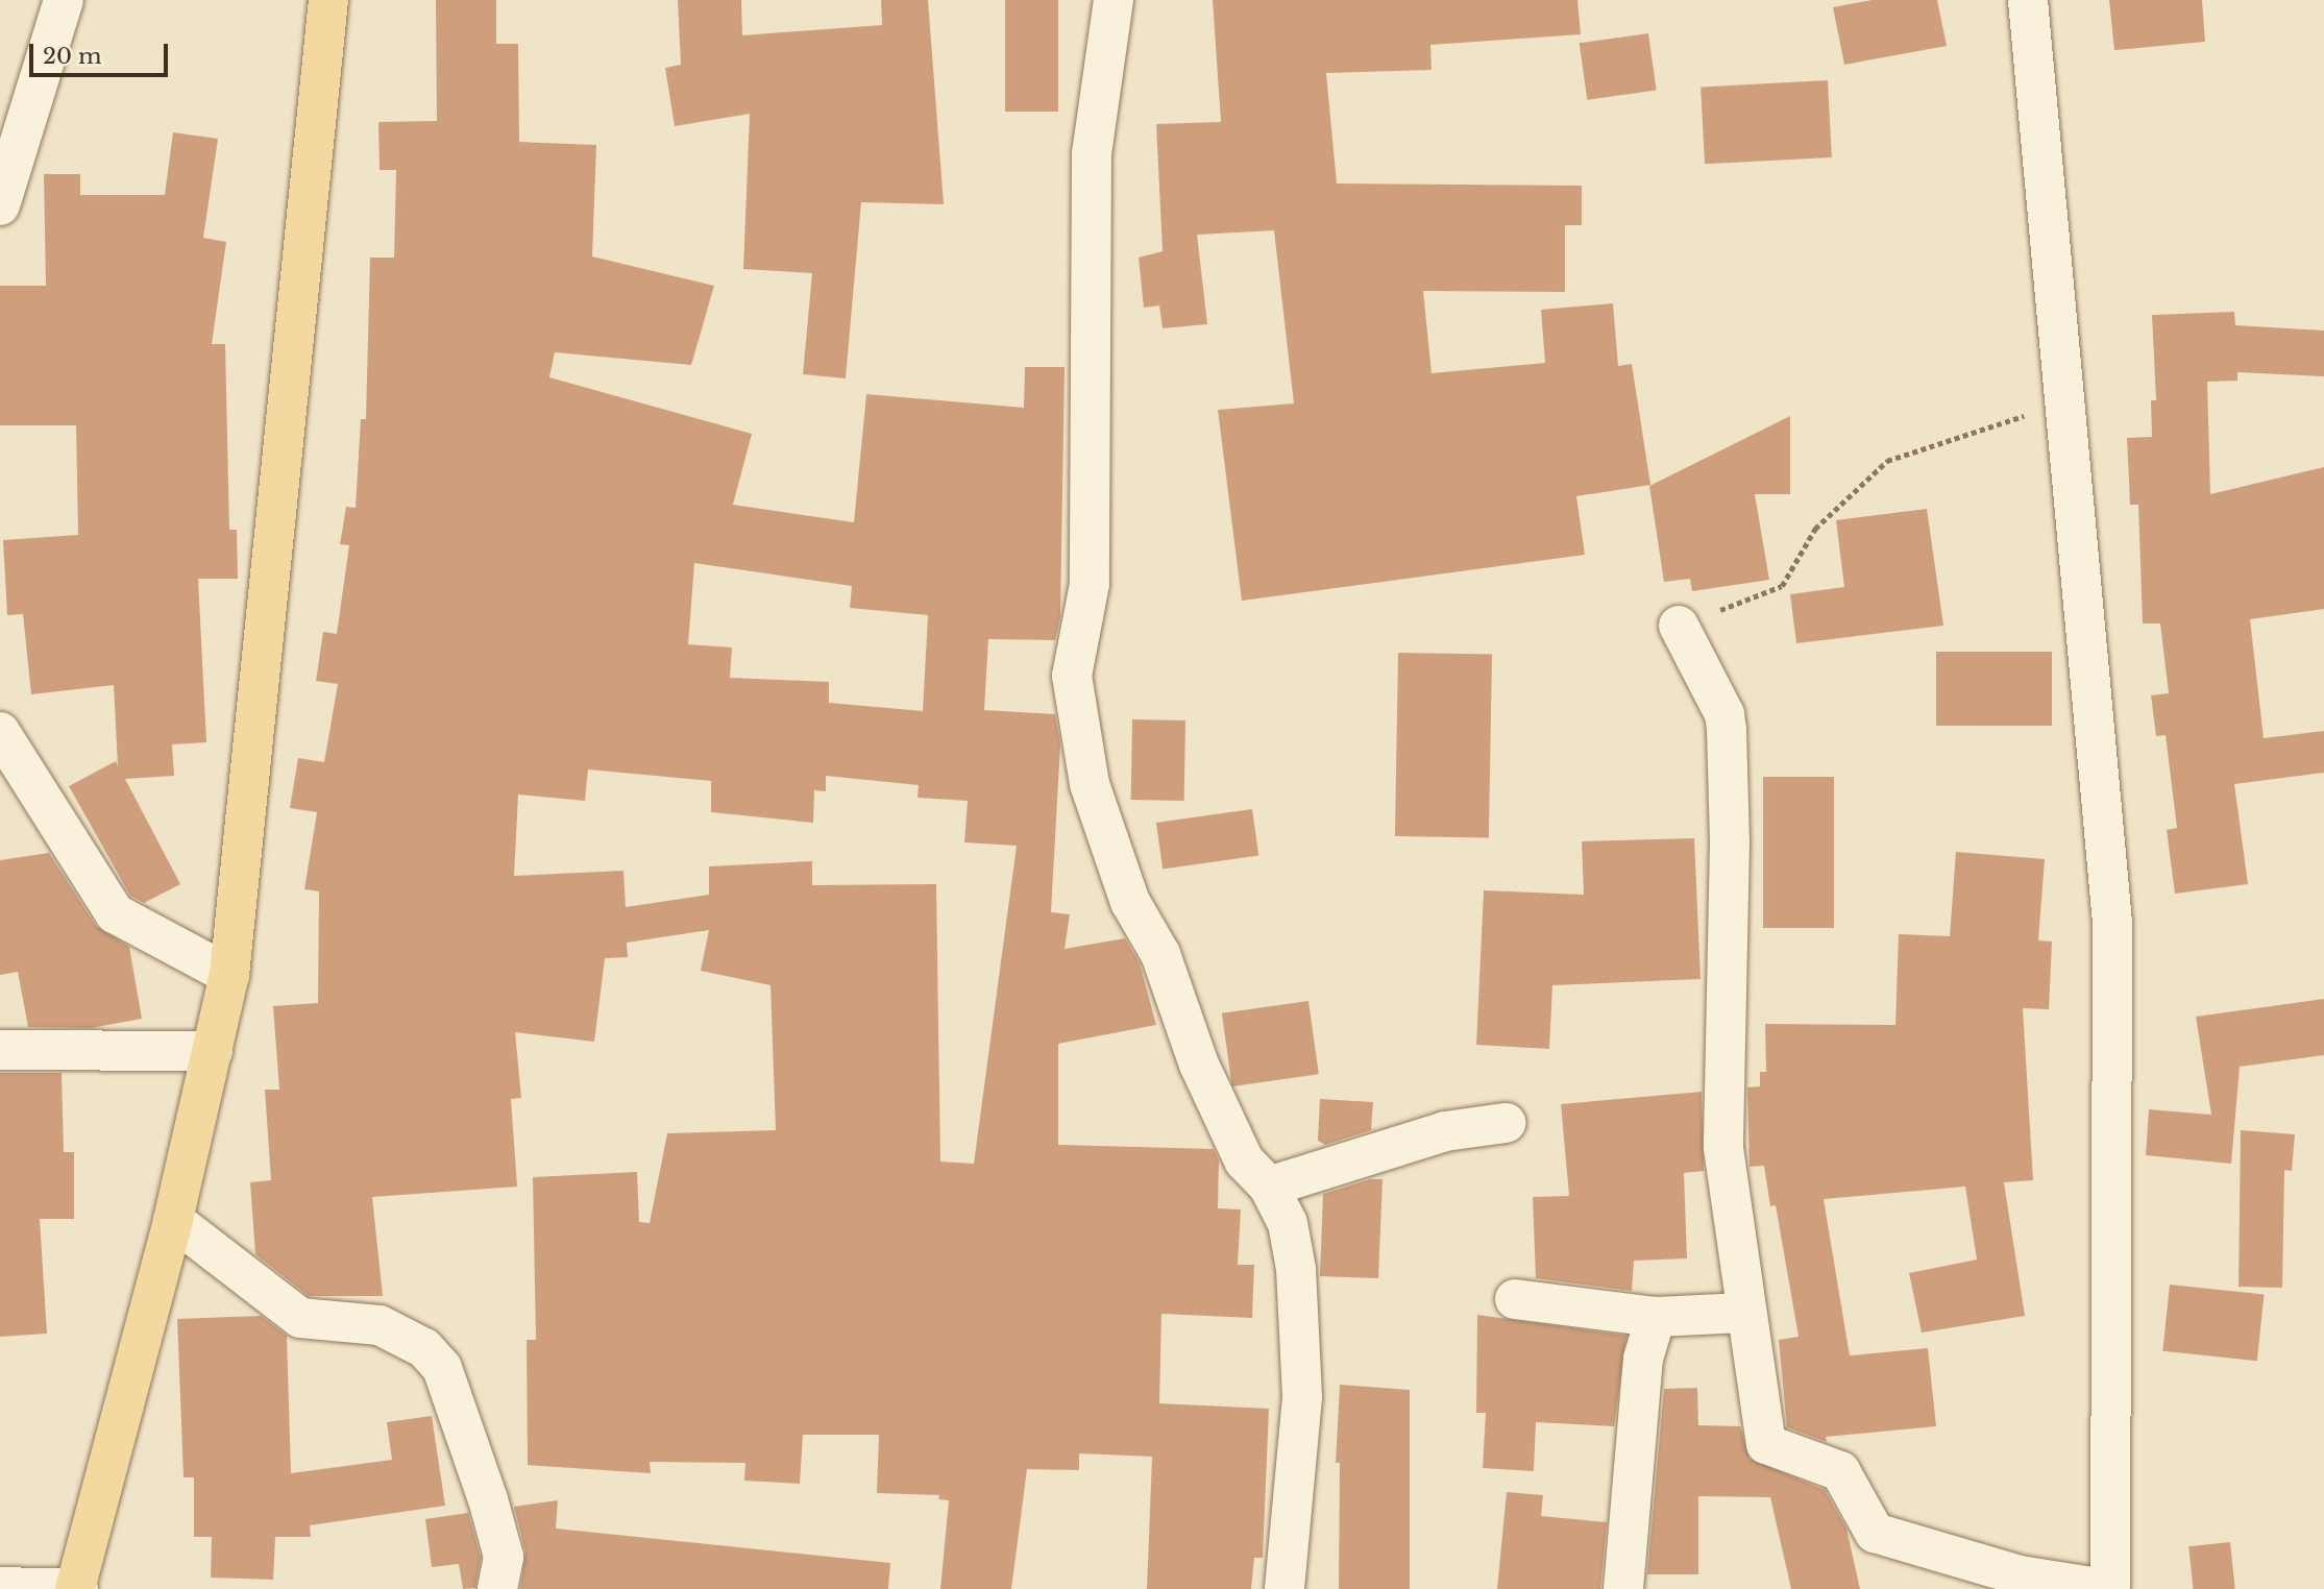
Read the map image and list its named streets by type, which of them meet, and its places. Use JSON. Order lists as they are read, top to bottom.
{
  "scale_bar": "20 m"
}
